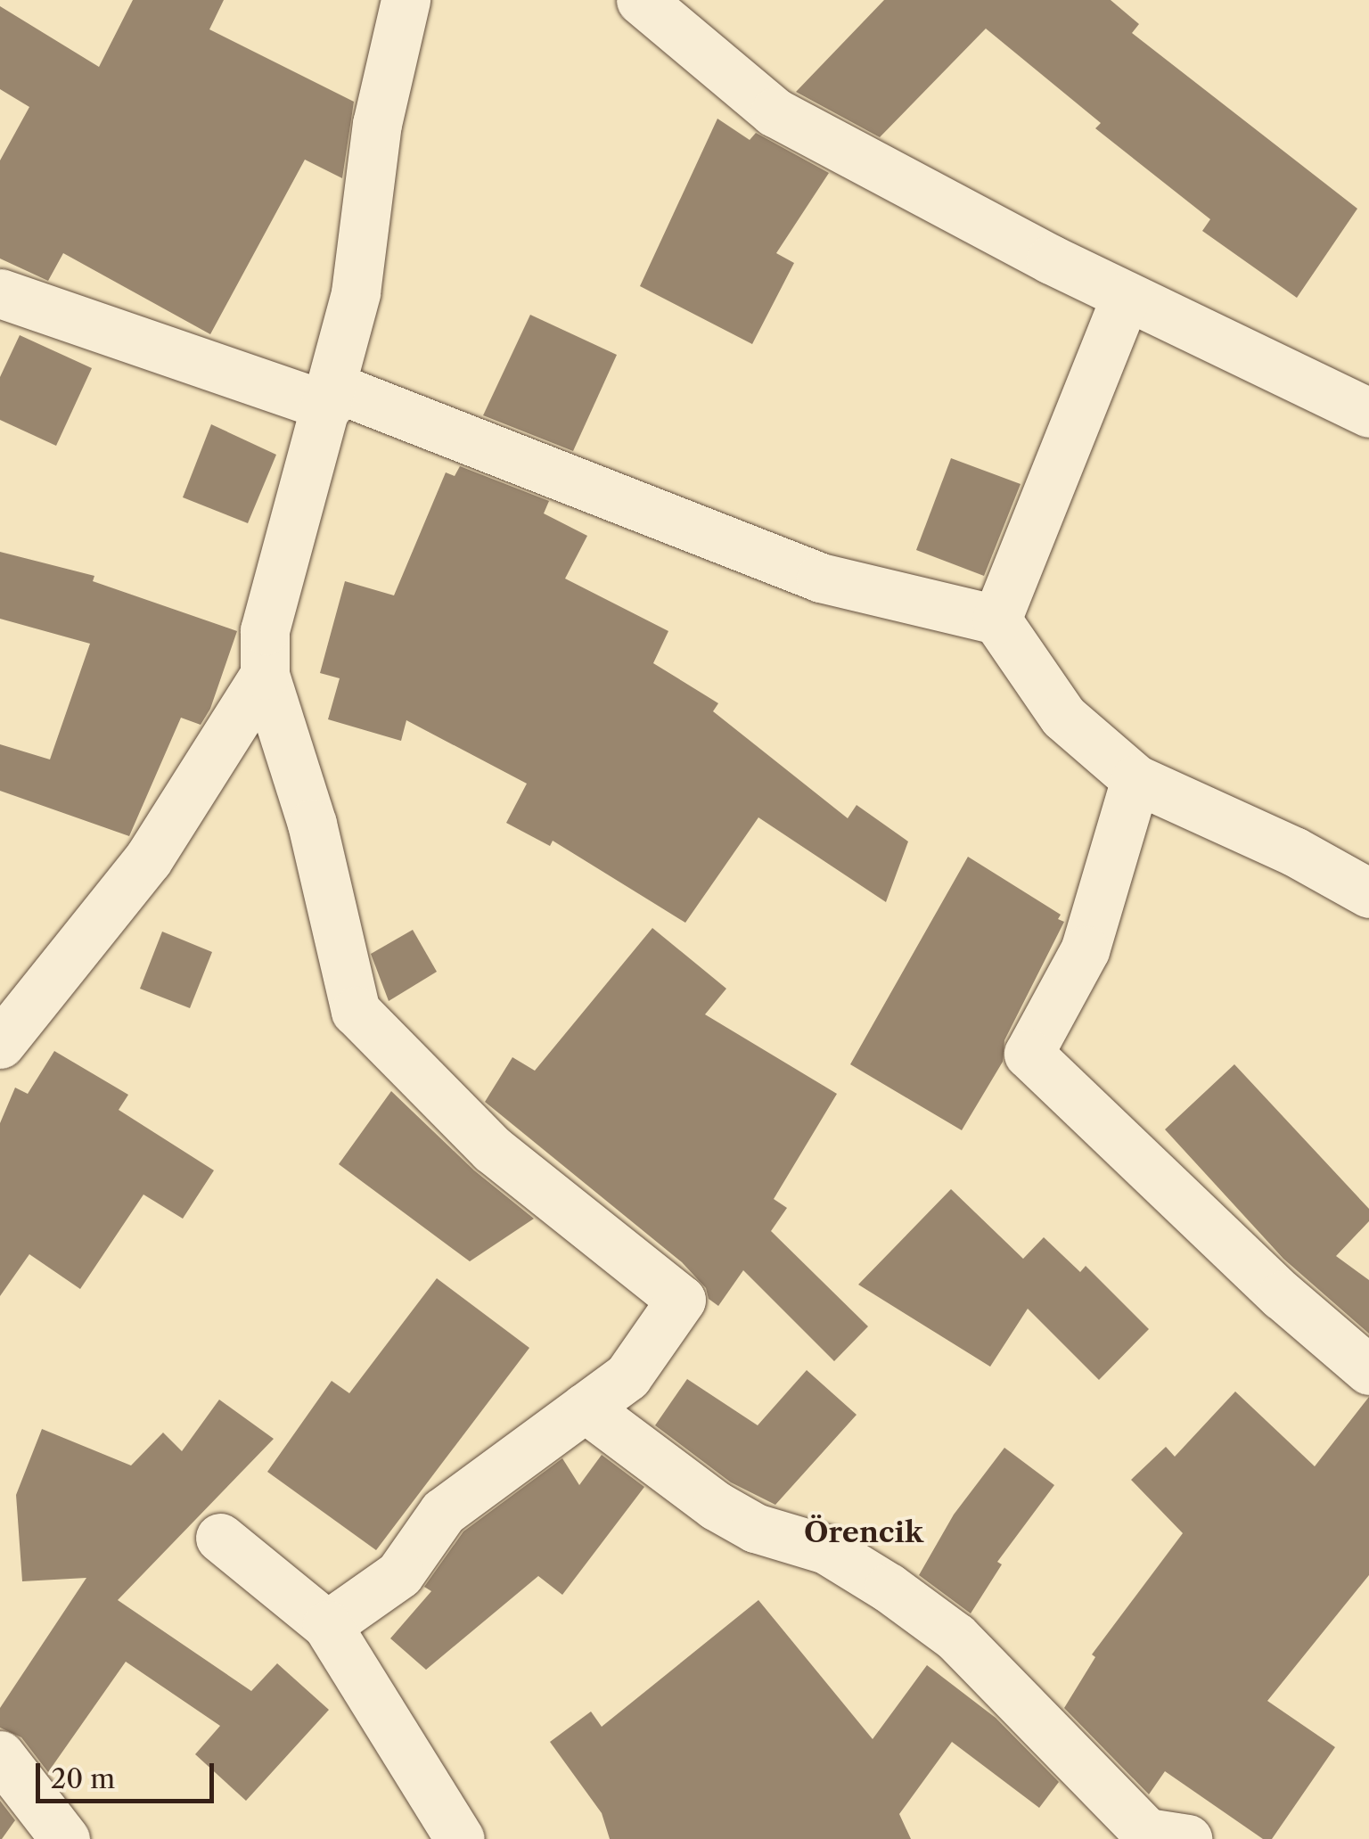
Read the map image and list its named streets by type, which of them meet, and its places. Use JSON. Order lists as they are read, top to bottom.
{
  "districts": ["Örencik"],
  "scale_bar": "20 m"
}
